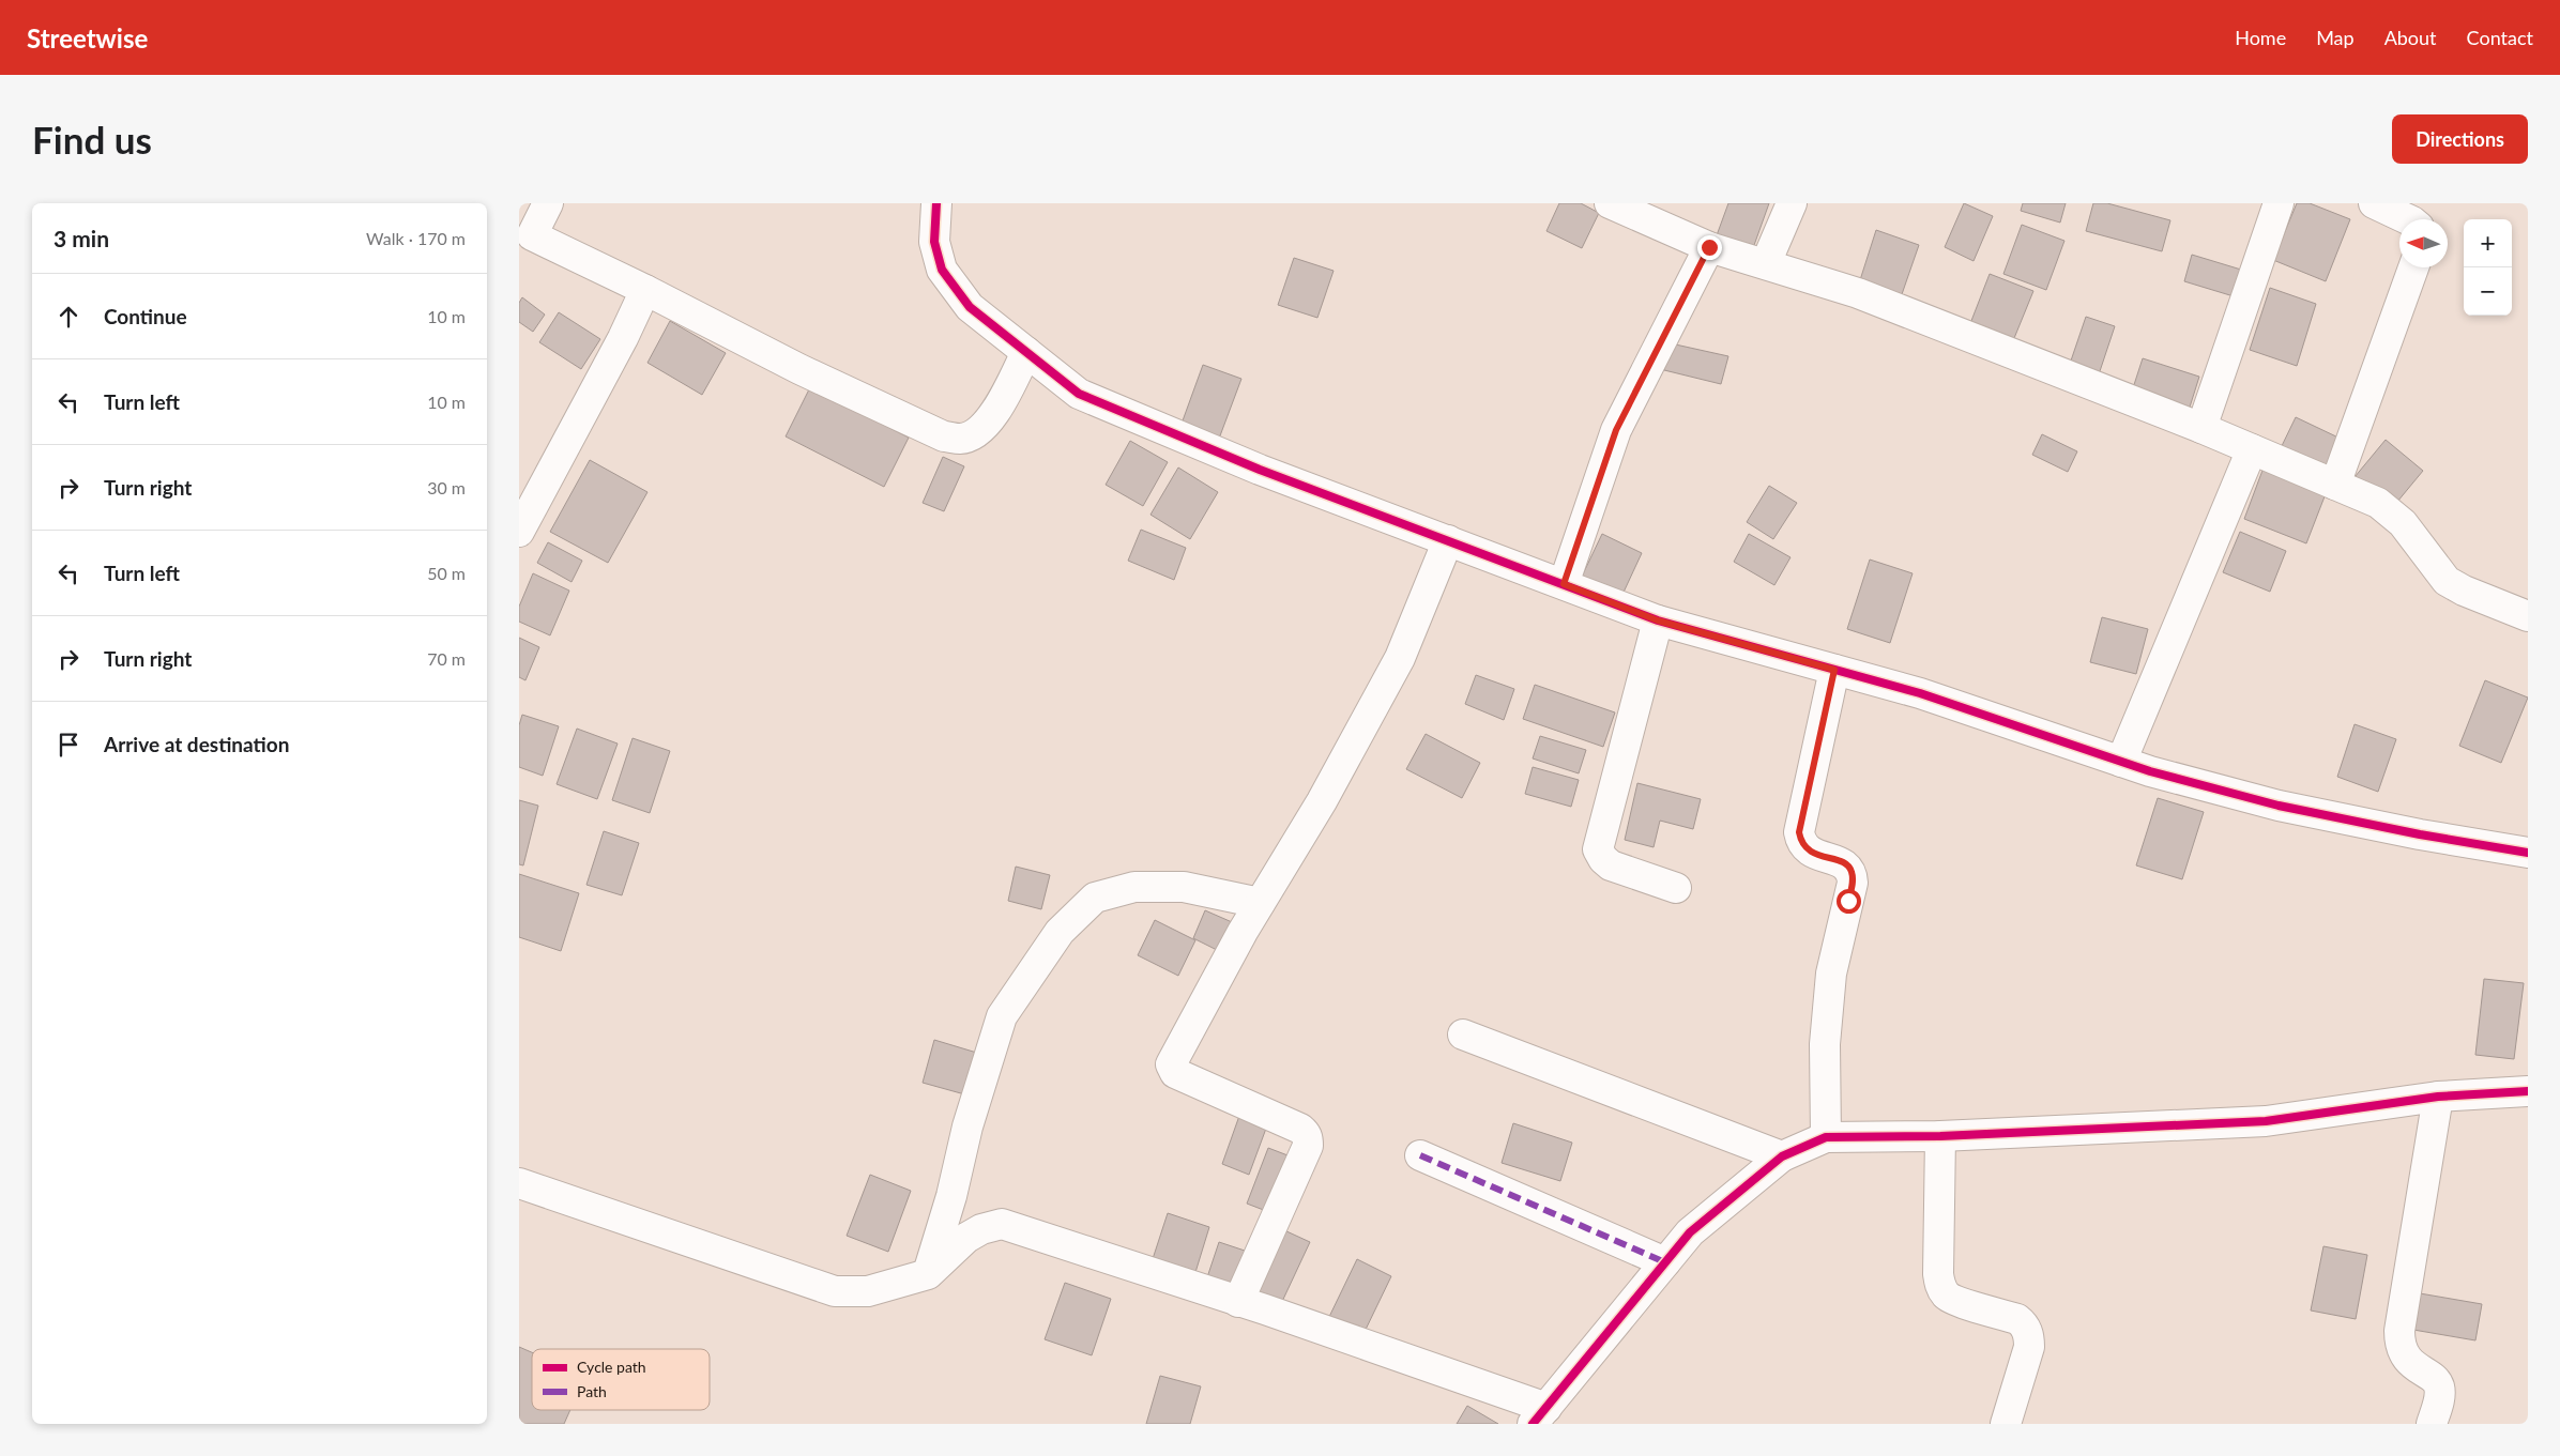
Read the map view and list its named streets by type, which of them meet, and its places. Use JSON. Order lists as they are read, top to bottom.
{
  "legend": ["Cycle path", "Path"],
  "north": "left",
  "page": {
    "header": "Streetwise",
    "nav": [
      "Home",
      "Map",
      "About",
      "Contact"
    ],
    "buttons": "Directions",
    "title": "Find us",
    "heading": ["3 min", "Walk · 170 m"],
    "map_buttons": ["+", "−"],
    "list": [
      ["Continue", "10 m"],
      ["Turn left", "10 m"],
      ["Turn right", "30 m"],
      ["Turn left", "50 m"],
      ["Turn right", "70 m"],
      "Arrive at destination"
    ]
  }
}
